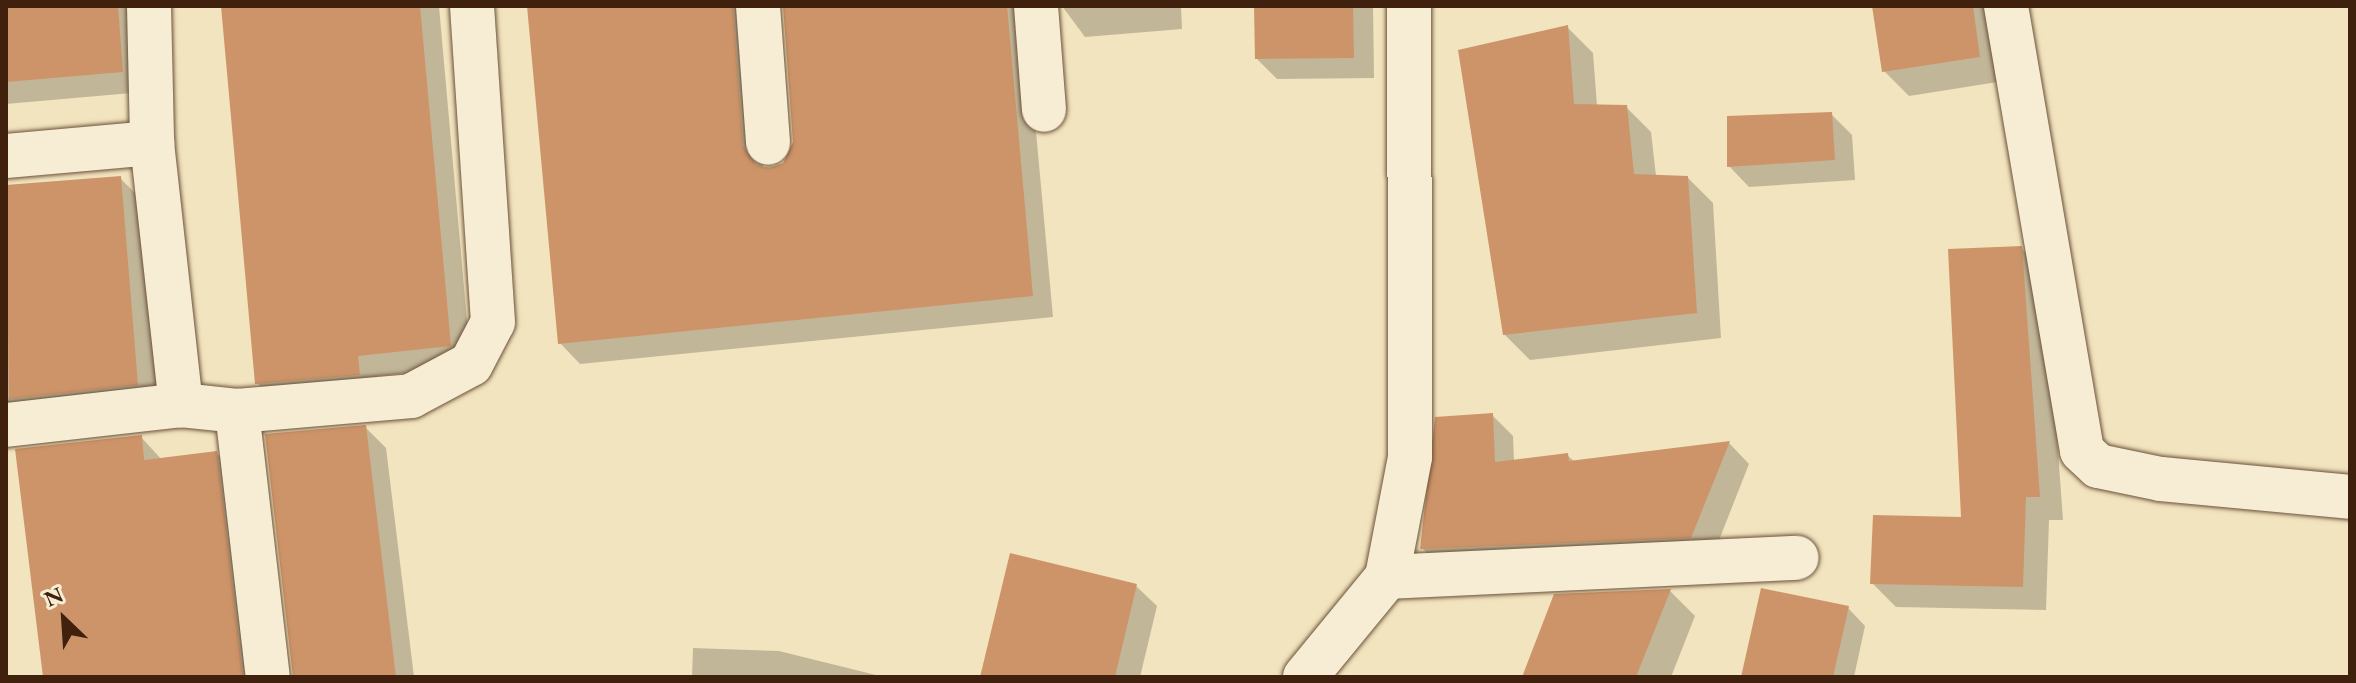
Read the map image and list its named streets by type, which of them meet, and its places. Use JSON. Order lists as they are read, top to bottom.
{
  "north": "top left"
}
